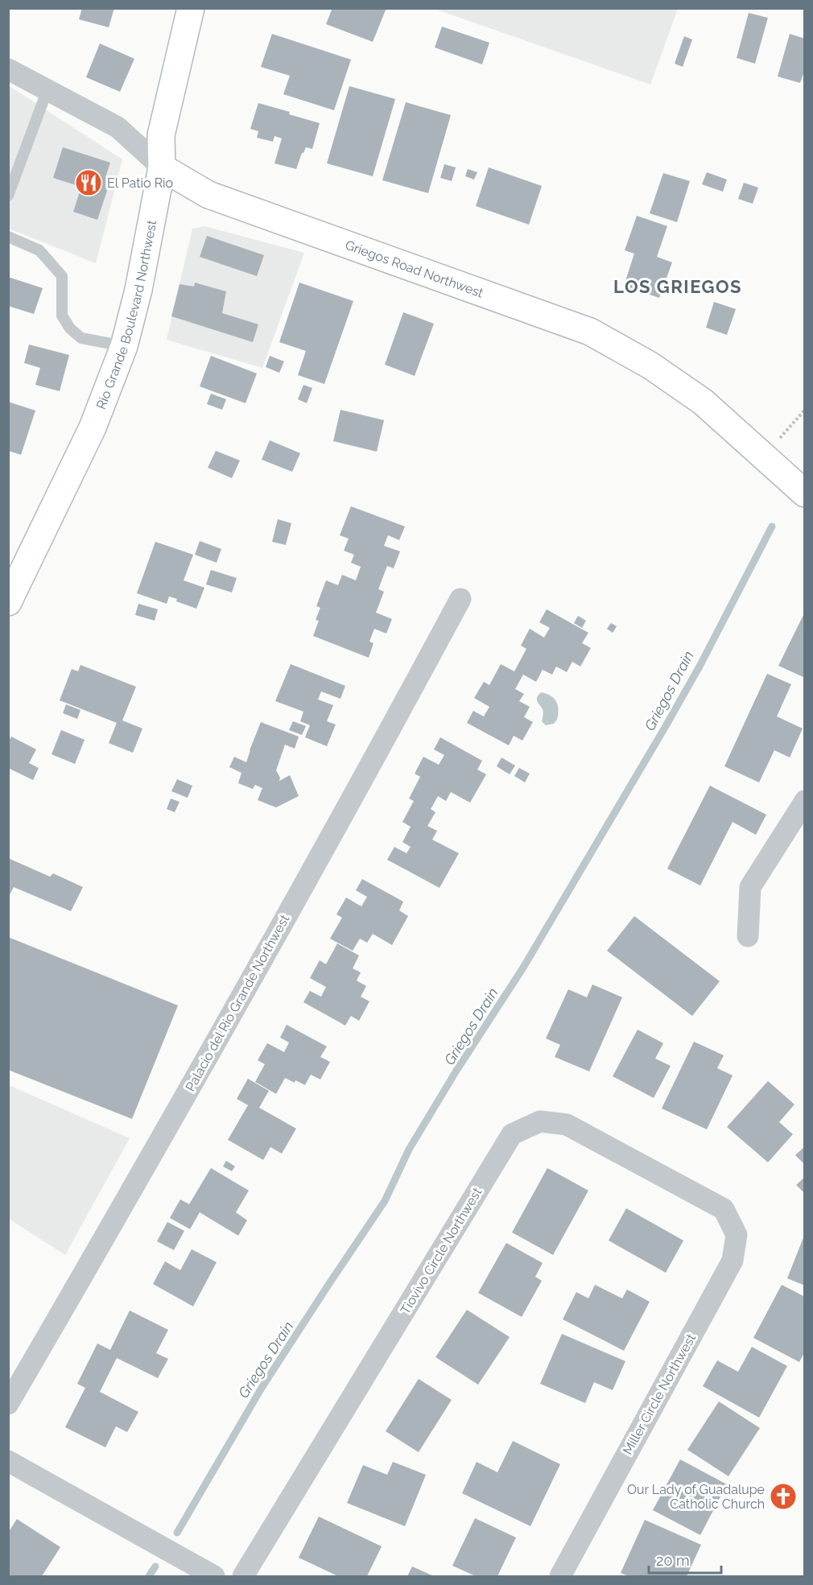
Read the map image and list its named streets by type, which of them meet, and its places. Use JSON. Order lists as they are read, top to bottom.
{
  "streets": {
    "main road": ["Griegos Road Northwest", "Rio Grande Boulevard Northwest"],
    "street": ["Palacio del Rio Grande Northwest", "Tiovivo Circle Northwest", "Miller Circle Northwest"]
  },
  "crossings": [
    ["Griegos Road Northwest", "Rio Grande Boulevard Northwest"],
    ["Tiovivo Circle Northwest", "Miller Circle Northwest"]
  ],
  "districts": ["LOS GRIEGOS"],
  "water": ["Griegos Drain"],
  "places": {
    "restaurant": ["El Patio Rio"],
    "church": ["Our Lady of Guadalupe Catholic Church"]
  },
  "scale_bar": "20 m"
}
